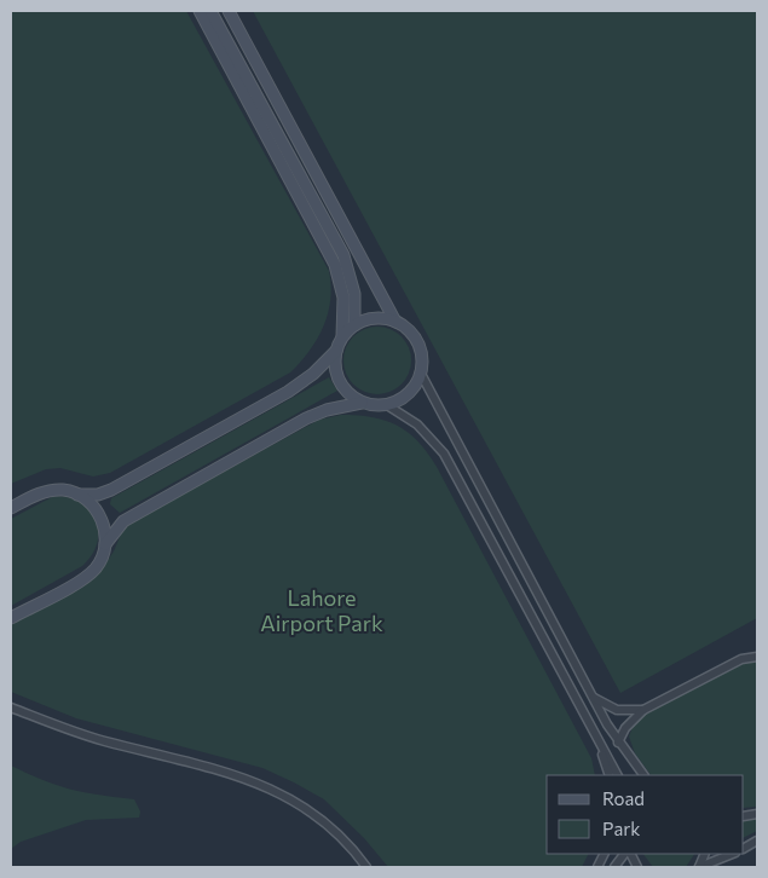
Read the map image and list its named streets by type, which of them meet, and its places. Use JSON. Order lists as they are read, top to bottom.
{
  "parks": ["Lahore Airport Park"],
  "legend": ["Road", "Park"]
}
